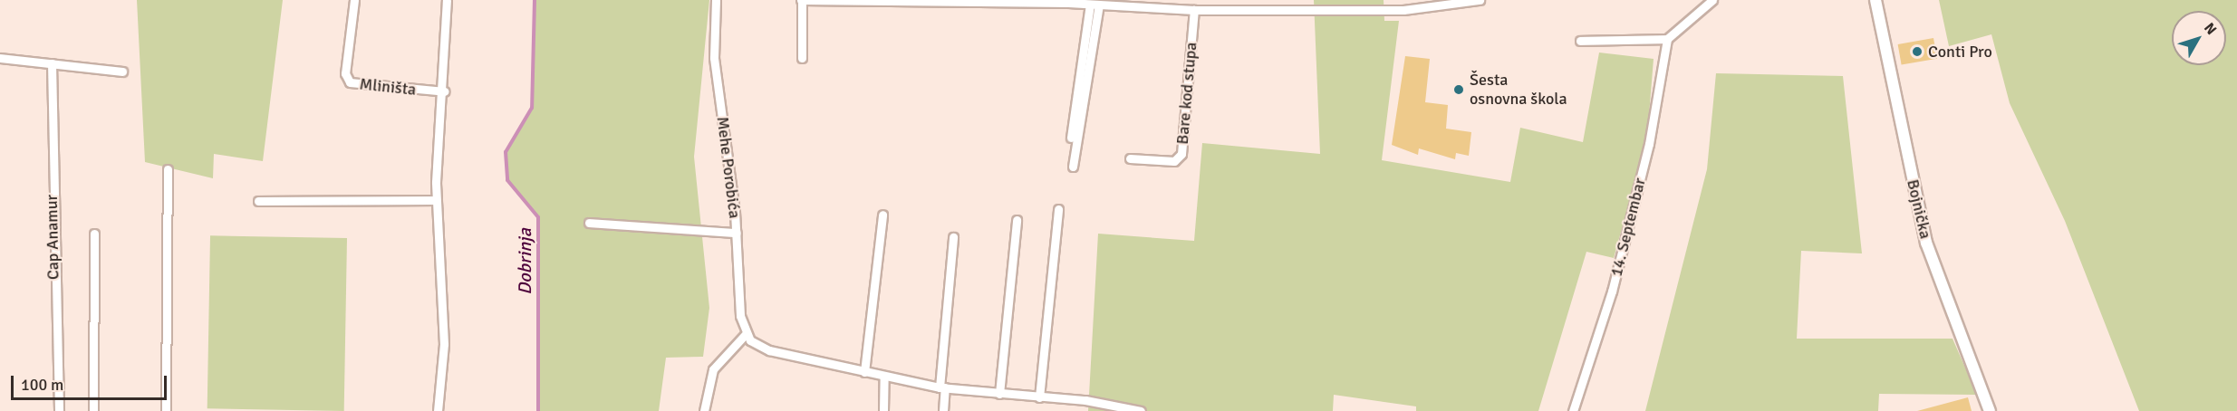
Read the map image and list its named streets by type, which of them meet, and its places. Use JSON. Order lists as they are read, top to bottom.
{
  "streets": {
    "main road": ["Bojnička"],
    "street": [
      "Mliništa",
      "Bare kod stupa",
      "Mehe Porobića",
      "14. Septembar",
      "Cap Anamur"
    ]
  },
  "water": ["Dobrinja"],
  "places": ["Conti Pro", "Šesta osnovna škola"],
  "scale_bar": "100 m",
  "north": "top right"
}
